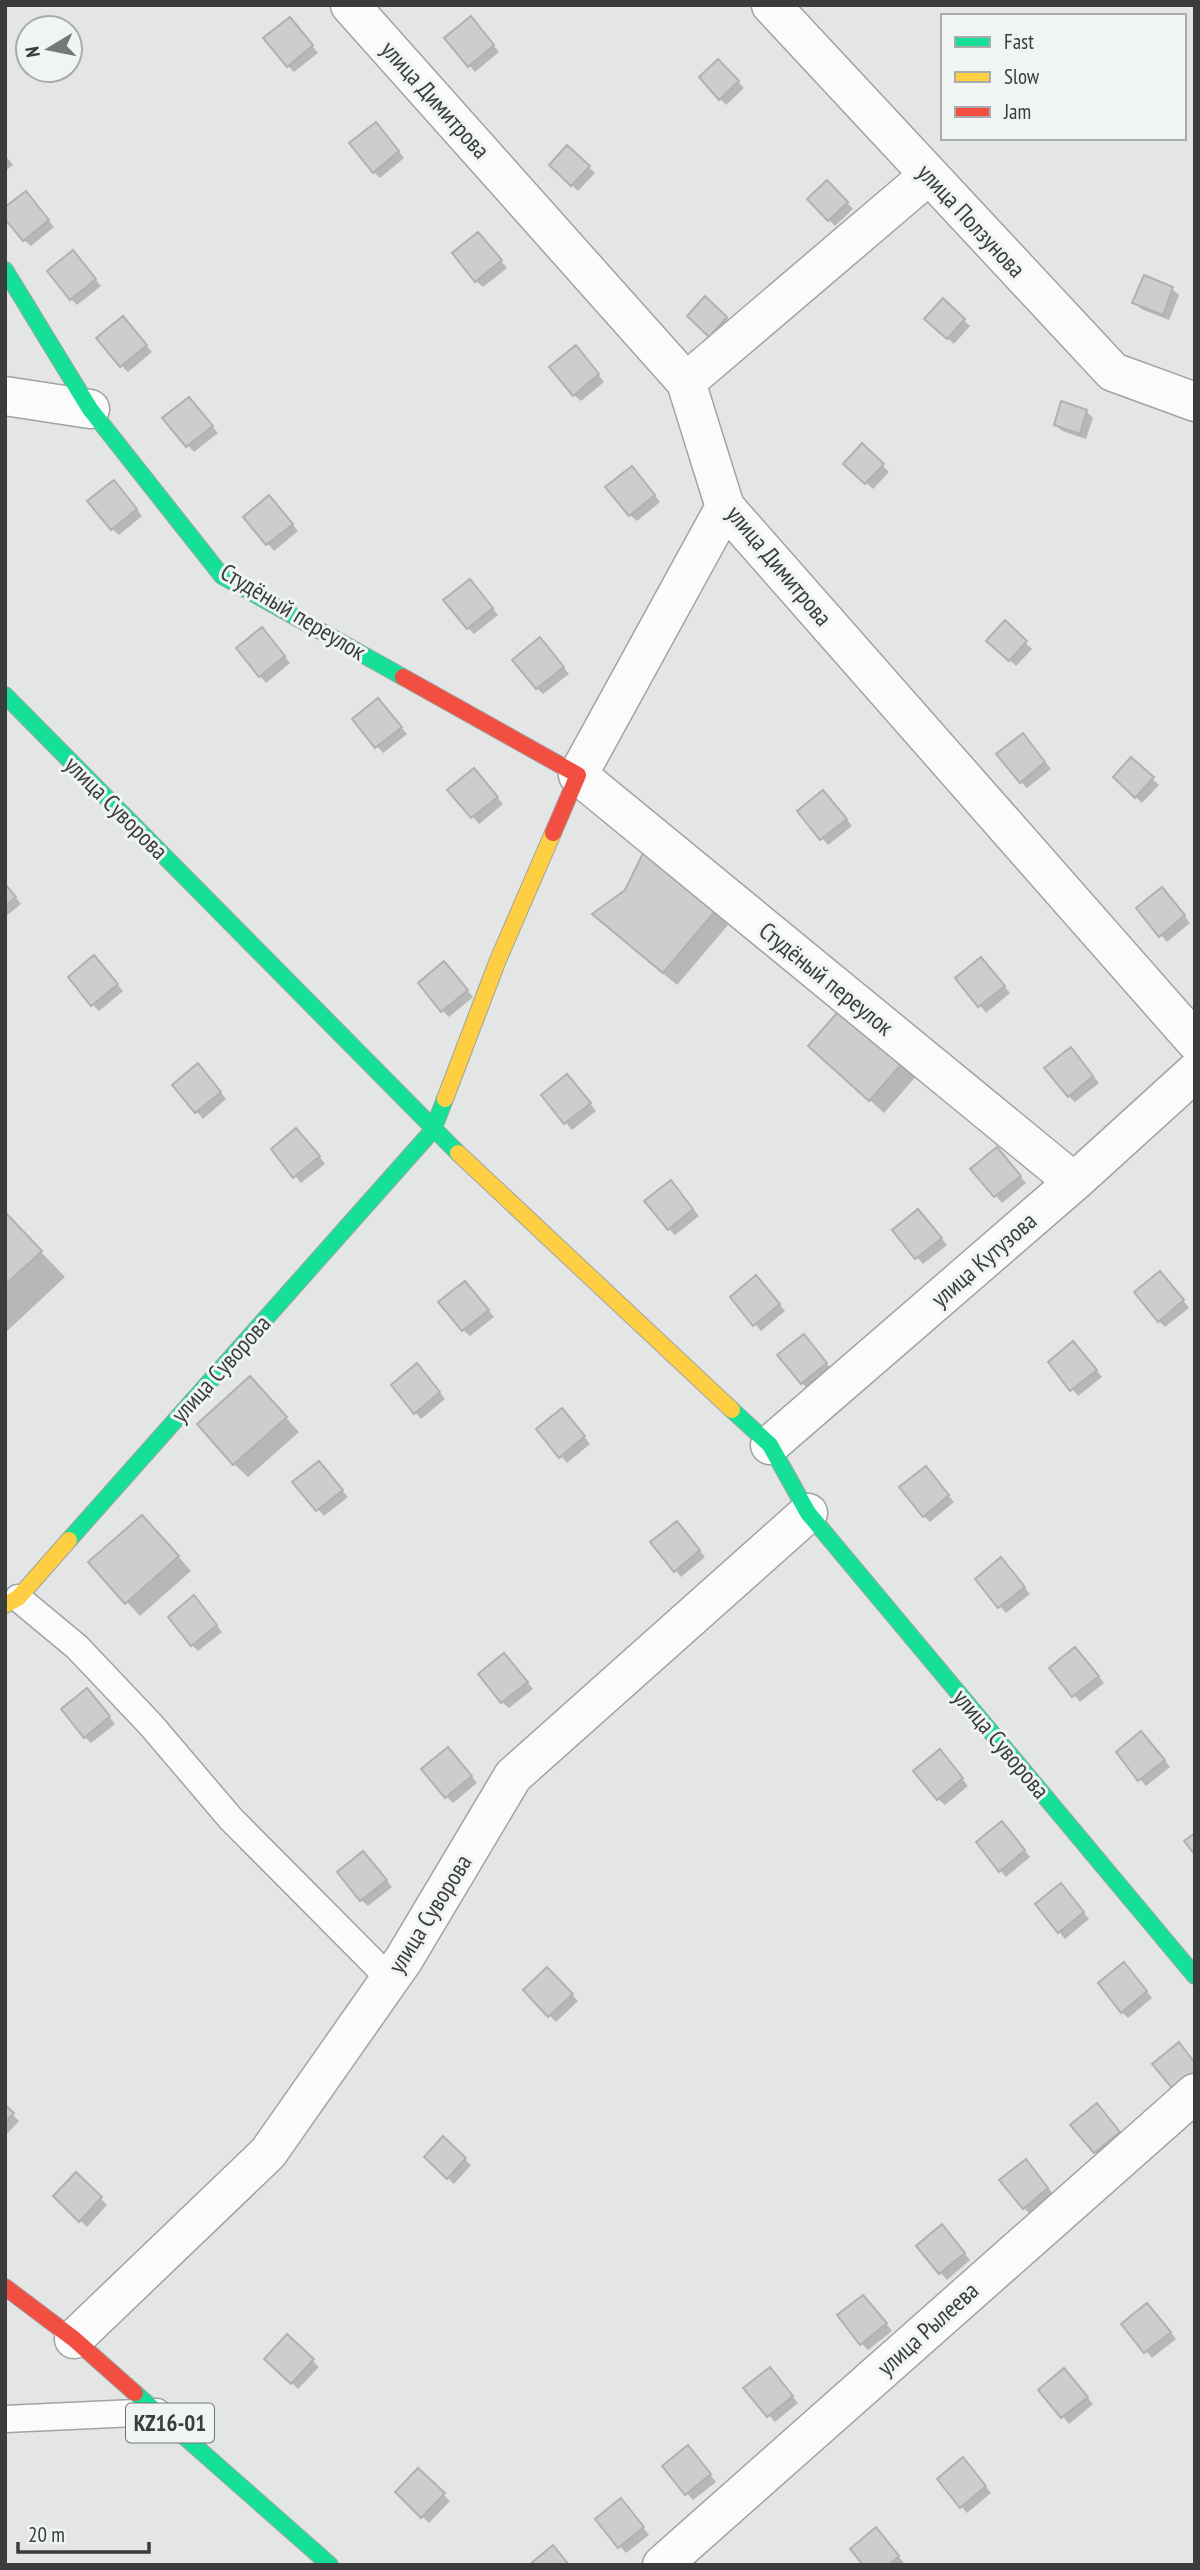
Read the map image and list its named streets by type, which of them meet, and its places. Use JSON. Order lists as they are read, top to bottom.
{
  "streets": {
    "street": [
      "улица Димитрова",
      "улица Ползунова",
      "Студёный переулок",
      "улица Суворова",
      "улица Кутузова",
      "улица Рылеева",
      "KZ16-01"
    ]
  },
  "crossings": [
    ["Студёный переулок", "улица Кутузова"],
    ["улица Суворова", "улица Кутузова"],
    ["улица Суворова", "KZ16-01"]
  ],
  "legend": ["Fast", "Slow", "Jam"],
  "scale_bar": "20 m",
  "north": "left"
}
